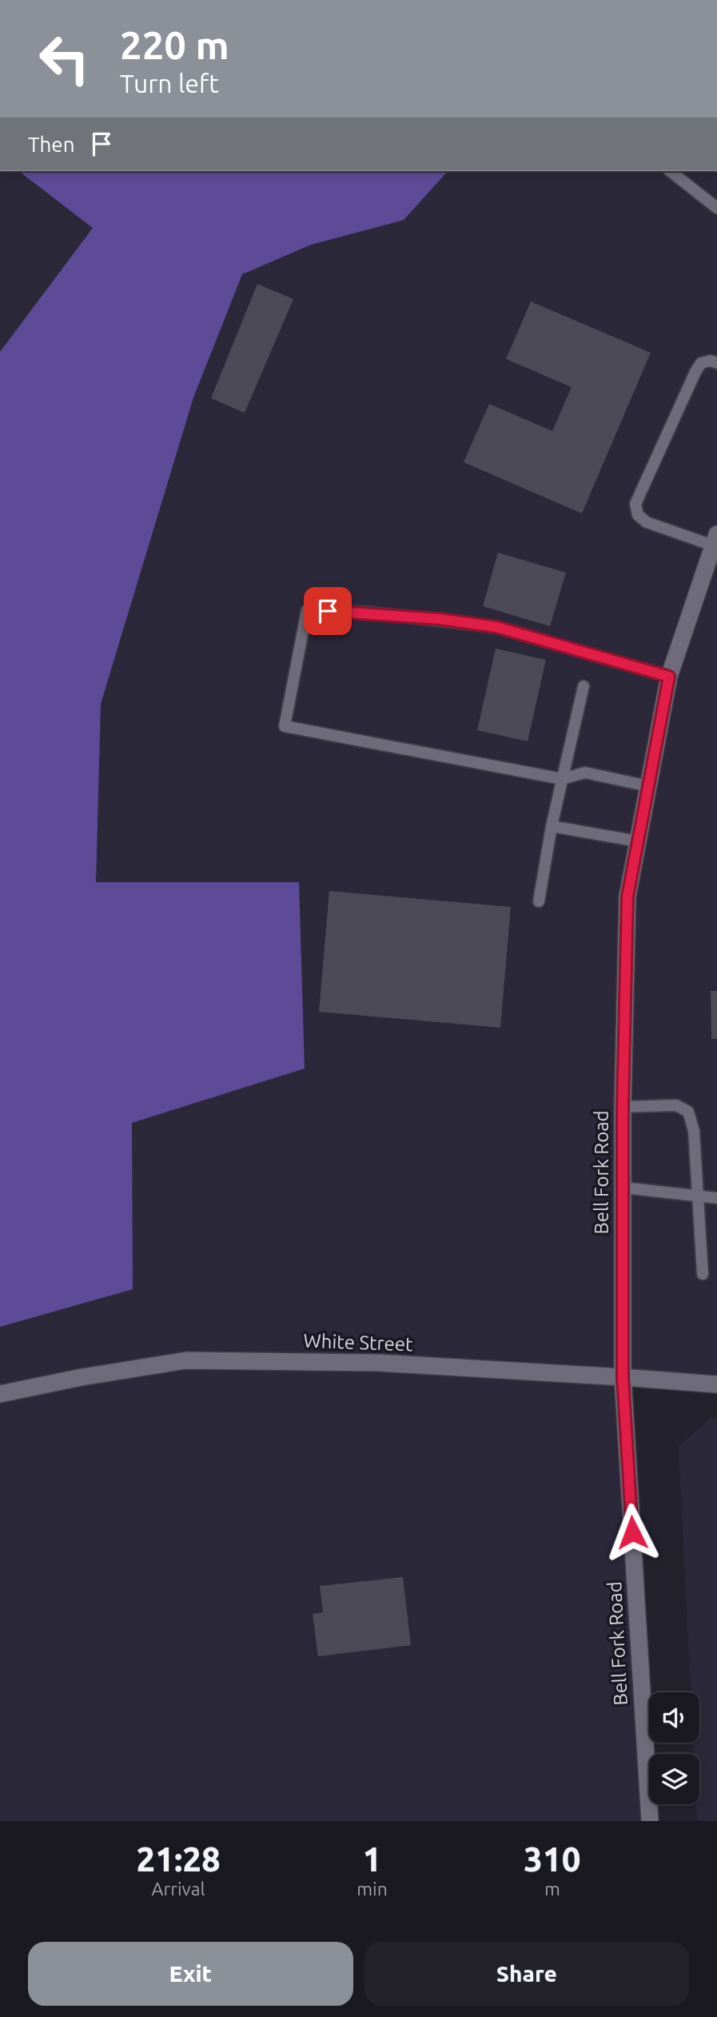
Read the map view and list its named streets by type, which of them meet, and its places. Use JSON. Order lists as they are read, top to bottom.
{
  "streets": {
    "main road": ["Bell Fork Road", "White Street"]
  },
  "crossings": [
    ["Bell Fork Road", "White Street"]
  ],
  "page": {
    "turn": ["220 m", "Turn left"],
    "then": "Then",
    "eta": [
      "21:28",
      "Arrival",
      "1",
      "min",
      "310",
      "m"
    ],
    "buttons": ["Exit", "Share"]
  }
}
